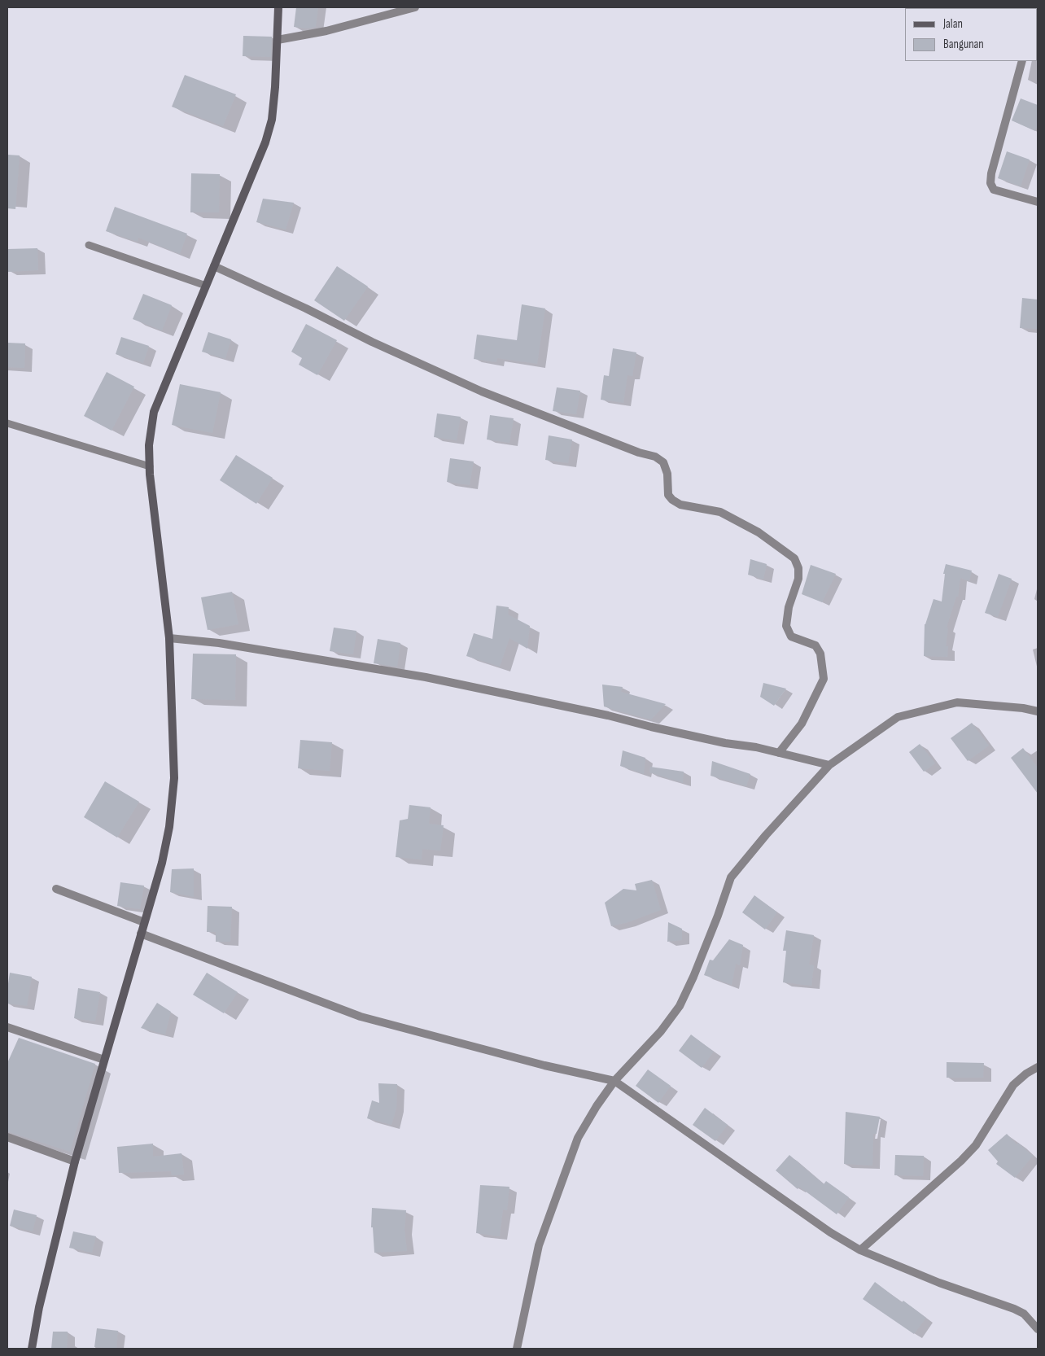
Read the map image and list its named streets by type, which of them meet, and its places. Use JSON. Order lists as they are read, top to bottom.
{
  "legend": ["Jalan", "Bangunan"]
}
